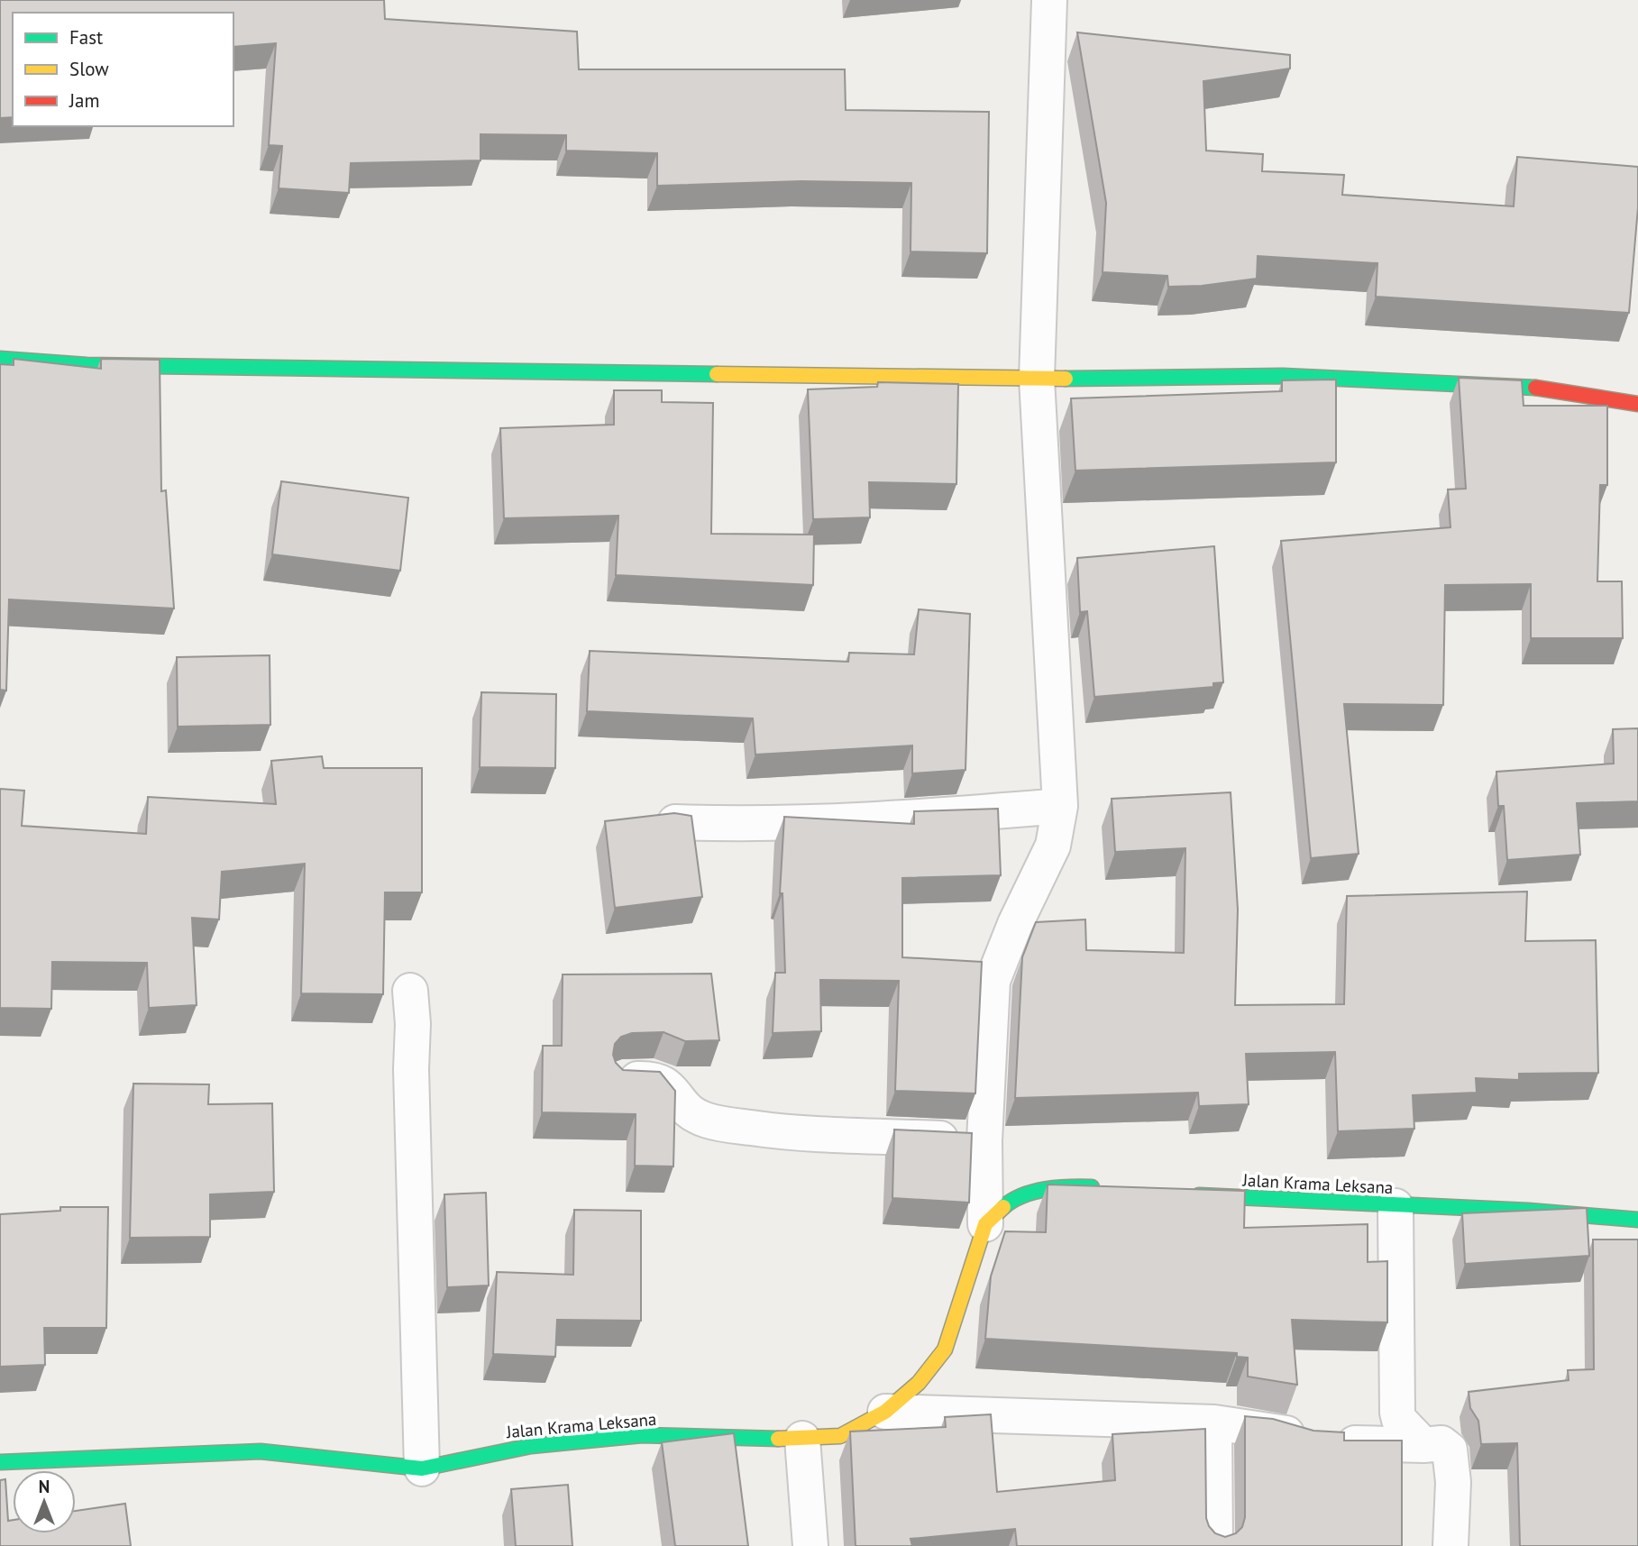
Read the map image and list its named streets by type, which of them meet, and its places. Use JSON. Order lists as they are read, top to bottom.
{
  "streets": {
    "street": ["Jalan Krama Leksana"]
  },
  "legend": ["Fast", "Slow", "Jam"],
  "north": "top"
}
